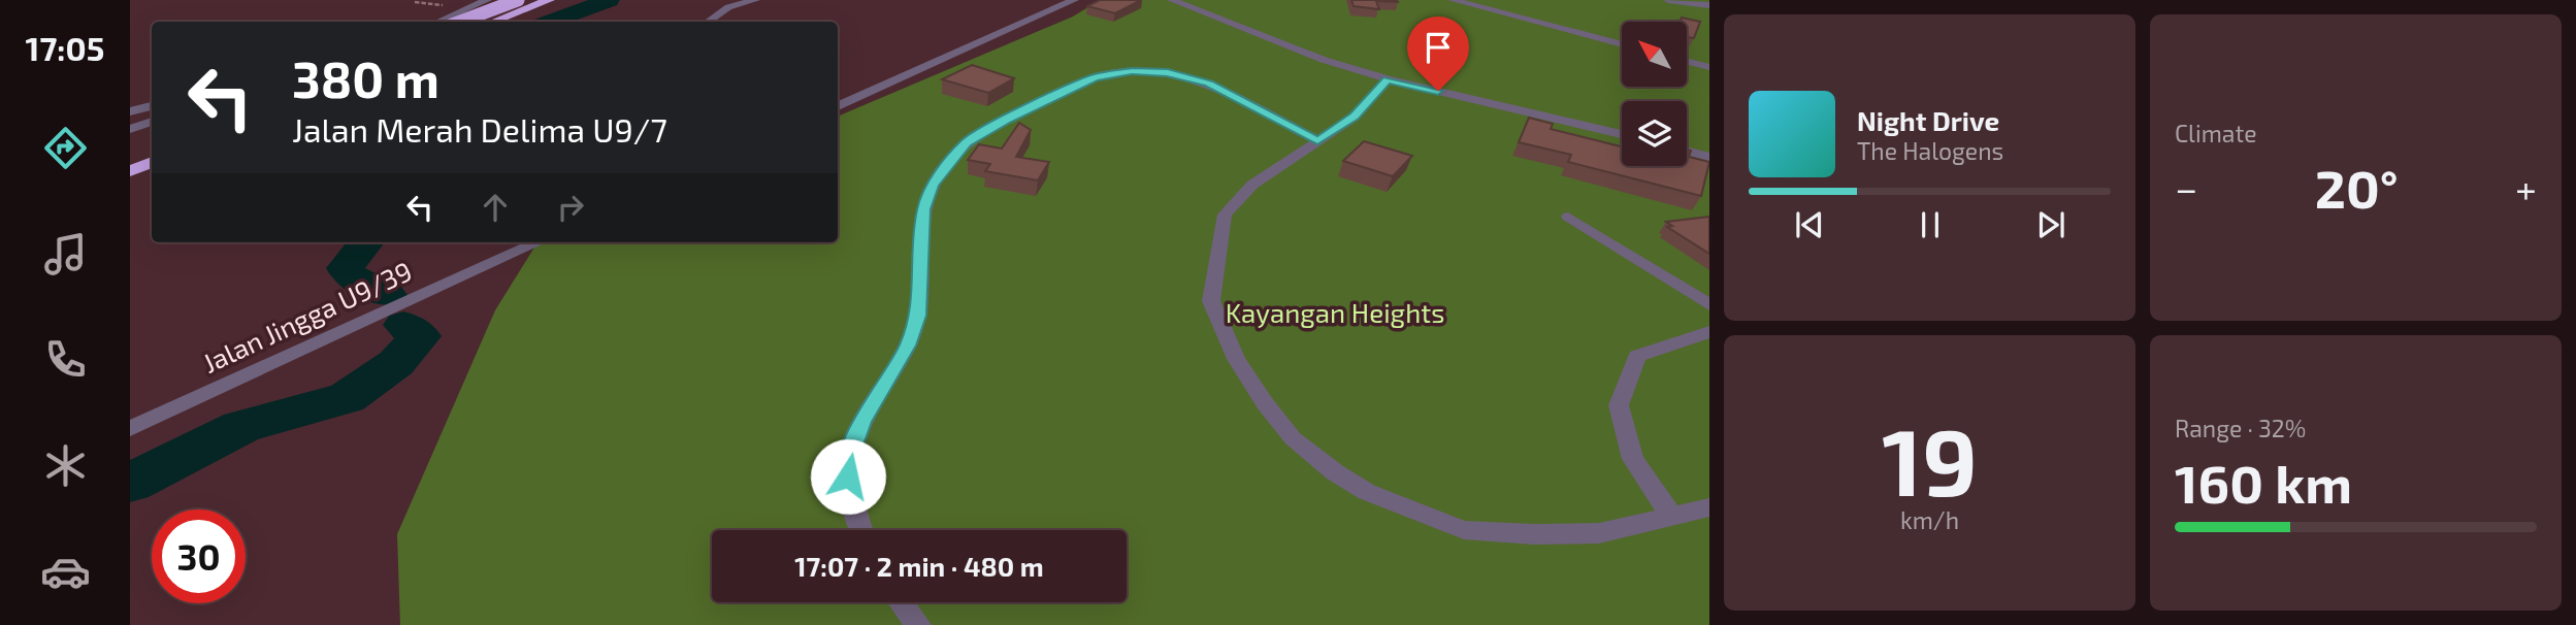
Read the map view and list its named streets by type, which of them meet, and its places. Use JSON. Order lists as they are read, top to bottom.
{
  "streets": {
    "street": ["Jalan Jingga U9/39"]
  },
  "parks": ["Kayangan Heights"],
  "north": "top left",
  "page": {
    "tabs": "17:05",
    "tile": [
      "Climate",
      ["19", "km/h"],
      ["Range · 32%", "160 km"]
    ],
    "turn": ["380 m", "Jalan Merah Delima U9/7"],
    "song": ["Night Drive", "The Halogens"],
    "heat": ["−", "20°", "+"],
    "limit": "30",
    "trip": "17:07 · 2 min · 480 m"
  }
}
